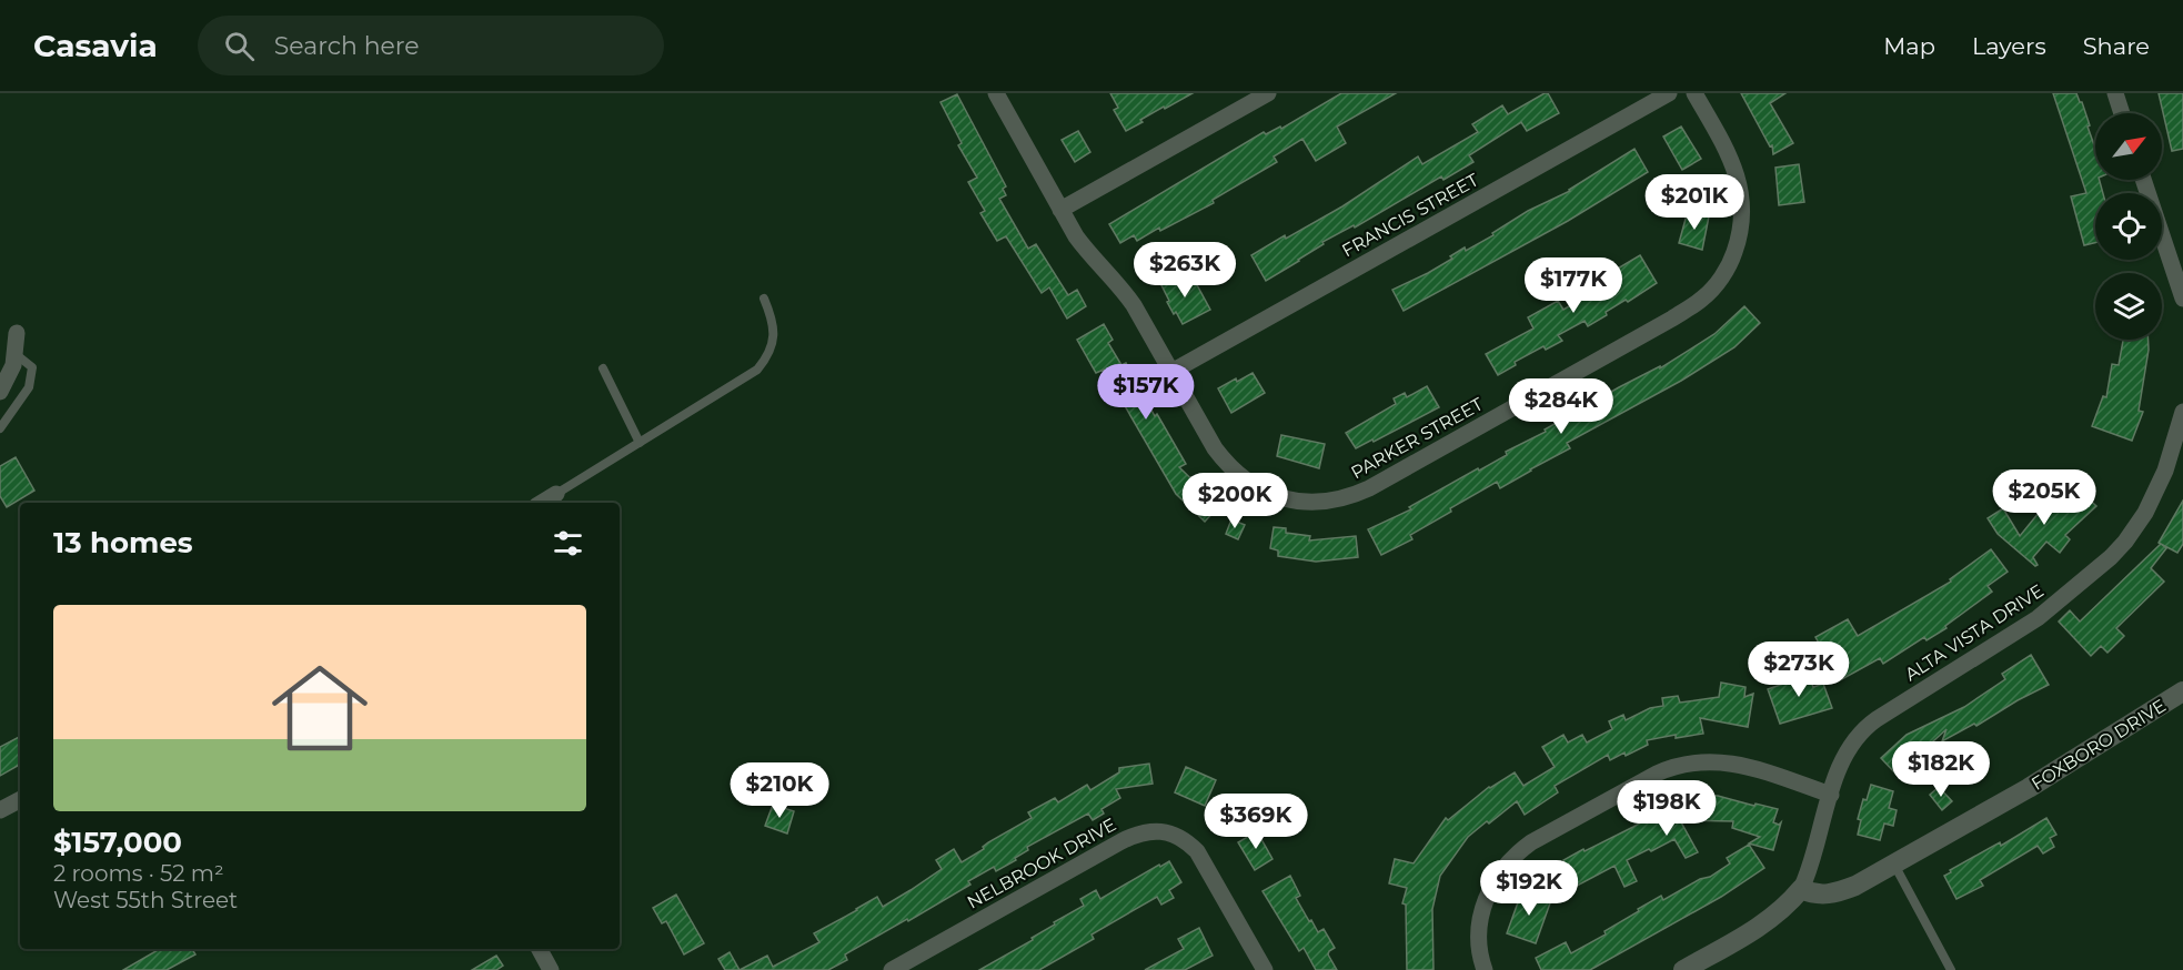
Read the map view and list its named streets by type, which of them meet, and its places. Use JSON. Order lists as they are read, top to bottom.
{
  "streets": {
    "street": [
      "FRANCIS STREET",
      "PARKER STREET",
      "ALTA VISTA DRIVE",
      "FOXBORO DRIVE",
      "NELBROOK DRIVE"
    ]
  },
  "crossings": [
    ["FRANCIS STREET", "PARKER STREET"],
    ["ALTA VISTA DRIVE", "FOXBORO DRIVE"]
  ],
  "north": "top right",
  "page": {
    "header": "Casavia",
    "search": "Search here",
    "nav": ["Map", "Layers", "Share"],
    "price": [
      "$201K",
      "$263K",
      "$177K",
      "$157K",
      "$284K",
      "$205K",
      "$200K",
      "$273K",
      "$182K",
      "$210K",
      "$198K",
      "$369K",
      "$192K"
    ],
    "heading": "13 homes",
    "list": [
      {
        "name": "$157,000",
        "note": "2 rooms · 52 m² · West 55th Street"
      }
    ]
  }
}
